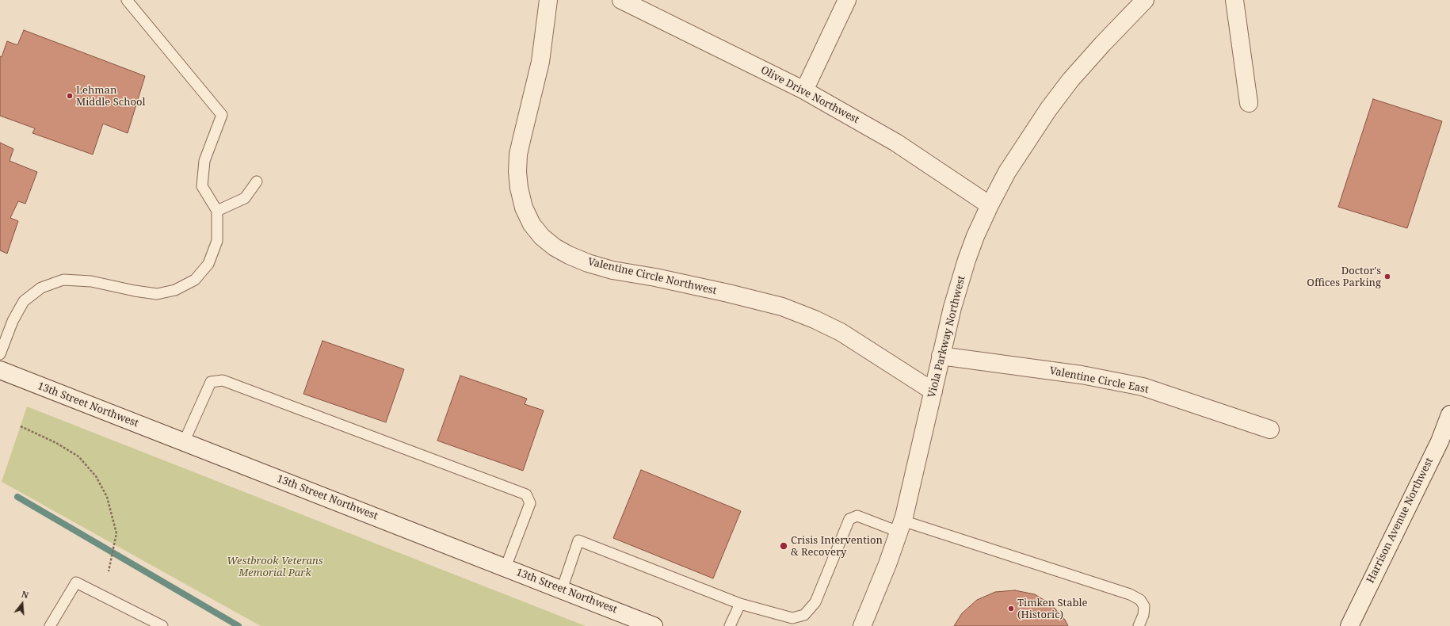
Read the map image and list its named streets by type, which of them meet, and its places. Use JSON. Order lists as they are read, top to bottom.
{
  "streets": {
    "street": [
      "Olive Drive Northwest",
      "Valentine Circle Northwest",
      "Viola Parkway Northwest",
      "Valentine Circle East",
      "13th Street Northwest",
      "Harrison Avenue Northwest"
    ]
  },
  "crossings": [
    ["Olive Drive Northwest", "Viola Parkway Northwest"],
    ["Valentine Circle Northwest", "Viola Parkway Northwest"],
    ["Viola Parkway Northwest", "Valentine Circle East"]
  ],
  "parks": ["Westbrook Veterans Memorial Park"],
  "places": [
    "Lehman Middle School",
    "Doctor's Offices Parking",
    "Crisis Intervention & Recovery",
    "Timken Stable (Historic)"
  ],
  "north": "top"
}
